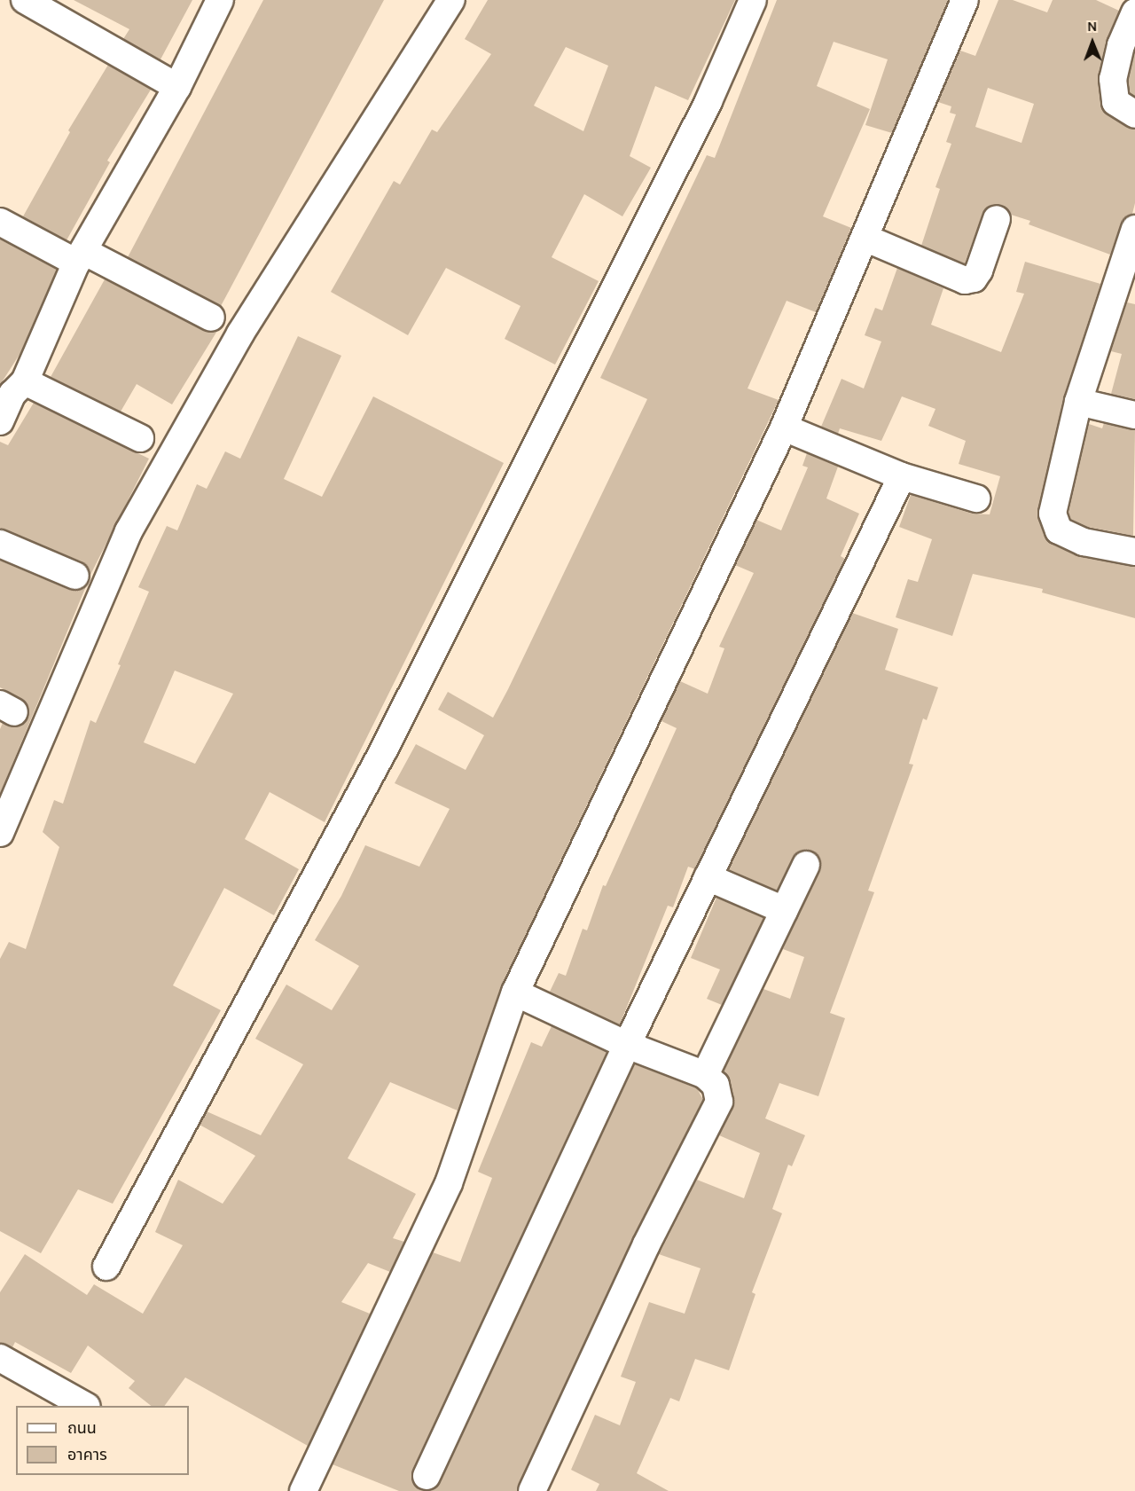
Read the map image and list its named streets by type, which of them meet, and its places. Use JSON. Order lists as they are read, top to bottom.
{
  "legend": ["ถนน", "อาคาร"],
  "north": "top"
}
